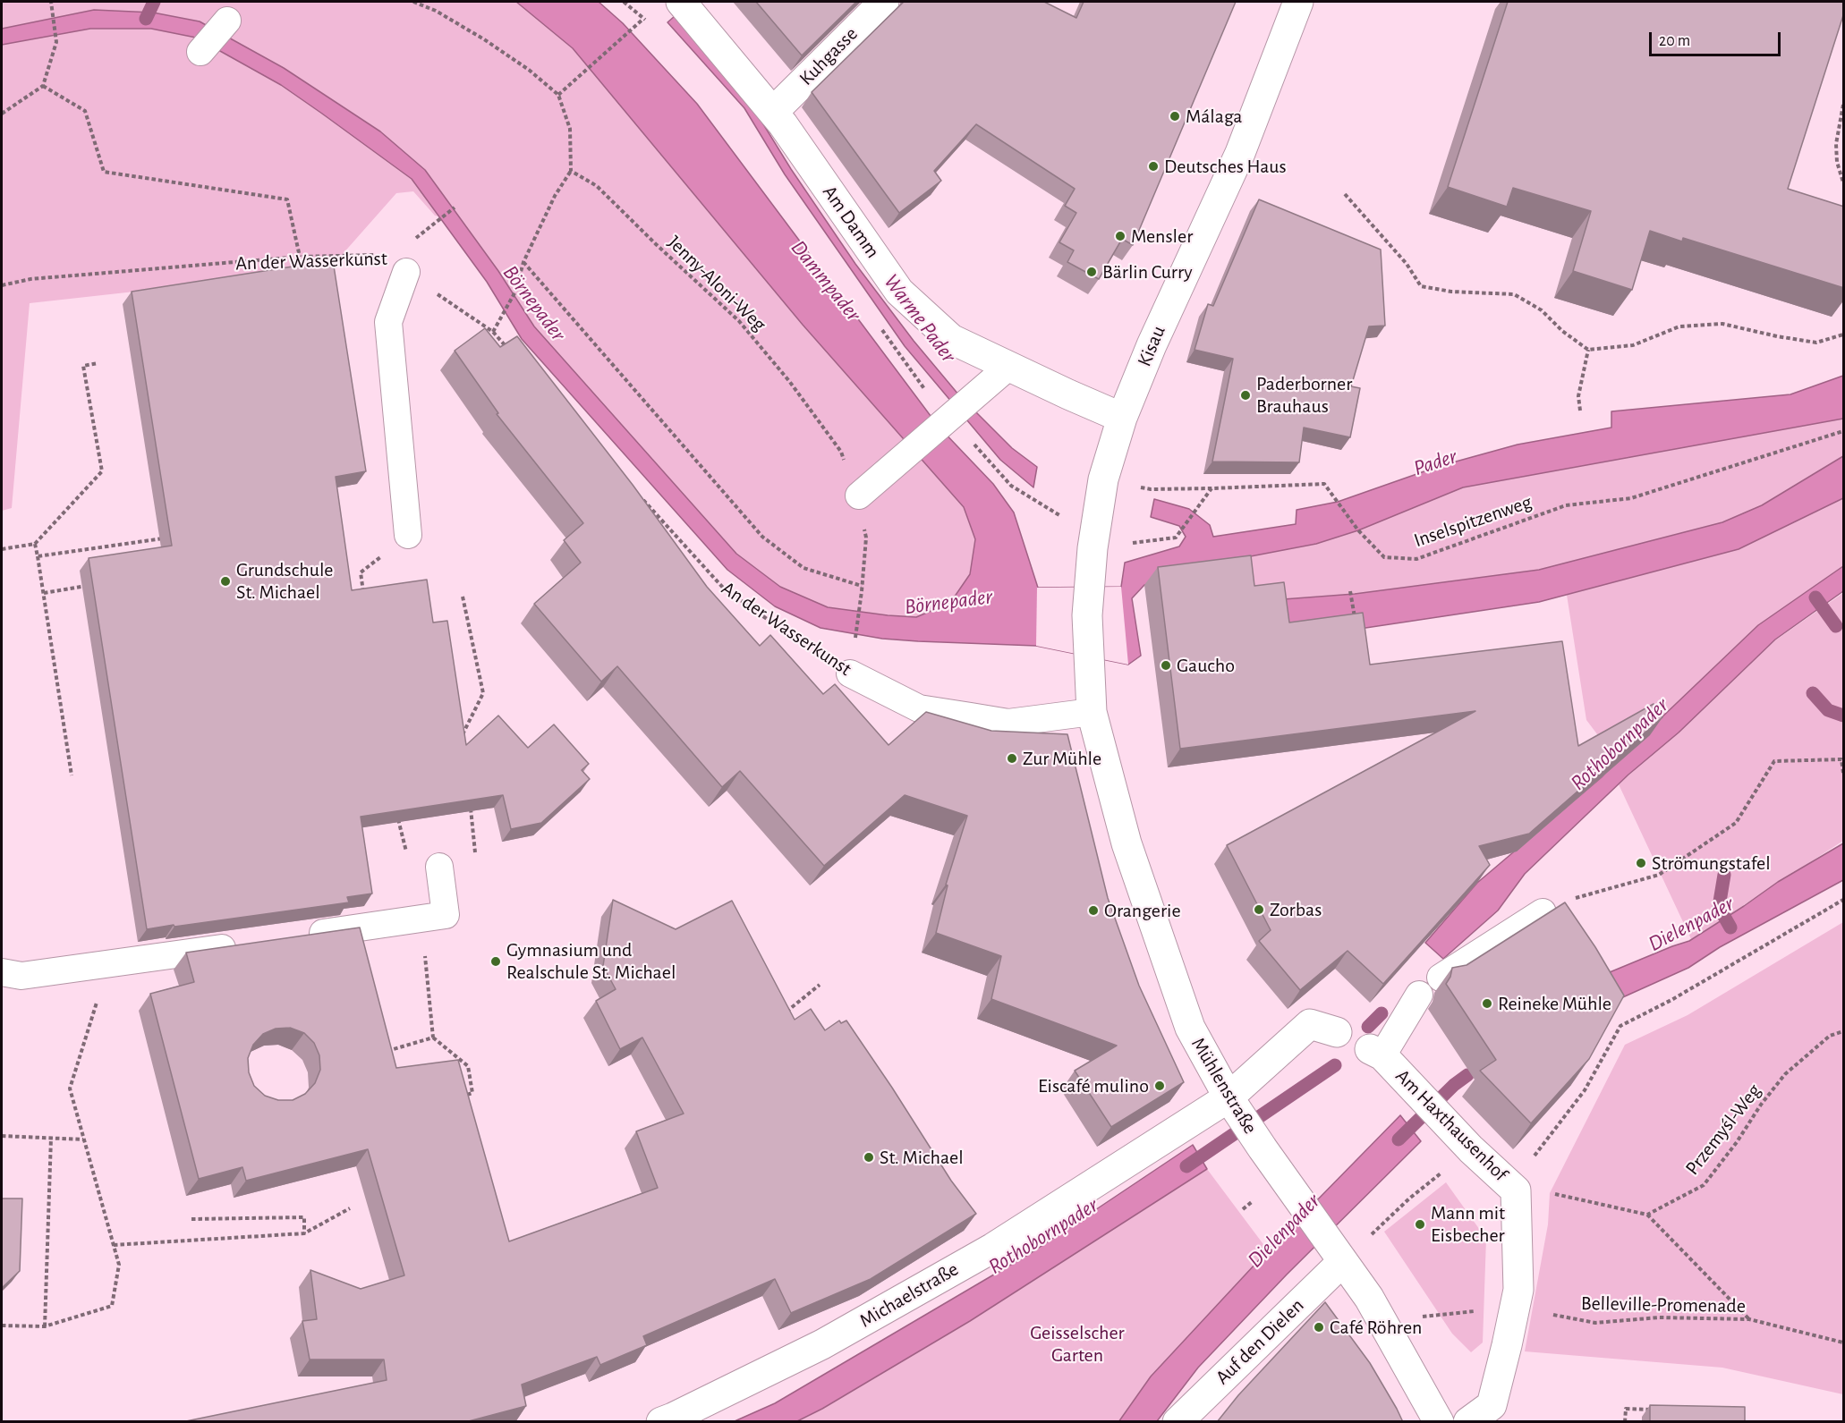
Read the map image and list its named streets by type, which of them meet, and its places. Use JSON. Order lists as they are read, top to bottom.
{
  "streets": {
    "street": [
      "Kuhgasse",
      "Am Damm",
      "Kisau",
      "Mühlenstraße",
      "Am Haxthausenhof",
      "Michaelstraße",
      "Auf den Dielen"
    ],
    "lane": ["An der Wasserkunst"],
    "path": [
      "Jenny-Aloni-Weg",
      "Inselspitzenweg",
      "Przemyśl-Weg",
      "Belleville-Promenade"
    ]
  },
  "crossings": [
    ["Kuhgasse", "Am Damm"],
    ["Am Damm", "Kisau"],
    ["An der Wasserkunst", "Jenny-Aloni-Weg"],
    ["An der Wasserkunst", "Kisau"],
    ["An der Wasserkunst", "Mühlenstraße"],
    ["Kisau", "Inselspitzenweg"],
    ["Kisau", "Mühlenstraße"],
    ["Mühlenstraße", "Michaelstraße"],
    ["Mühlenstraße", "Belleville-Promenade"],
    ["Mühlenstraße", "Auf den Dielen"],
    ["Am Haxthausenhof", "Belleville-Promenade"]
  ],
  "water": [
    "Dammpader",
    "Börnepader",
    "Warme Pader",
    "Pader",
    "Rothobornpader",
    "Dielenpader"
  ],
  "parks": ["Geisselscher Garten"],
  "places": [
    "Málaga",
    "Deutsches Haus",
    "Mensler",
    "Bärlin Curry",
    "Paderborner Brauhaus",
    "Grundschule St. Michael",
    "Gaucho",
    "Zur Mühle",
    "Strömungstafel",
    "Zorbas",
    "Orangerie",
    "Gymnasium und Realschule St. Michael",
    "Reineke Mühle",
    "Eiscafé mulino",
    "St. Michael",
    "Mann mit Eisbecher",
    "Café Röhren"
  ],
  "scale_bar": "20 m"
}
